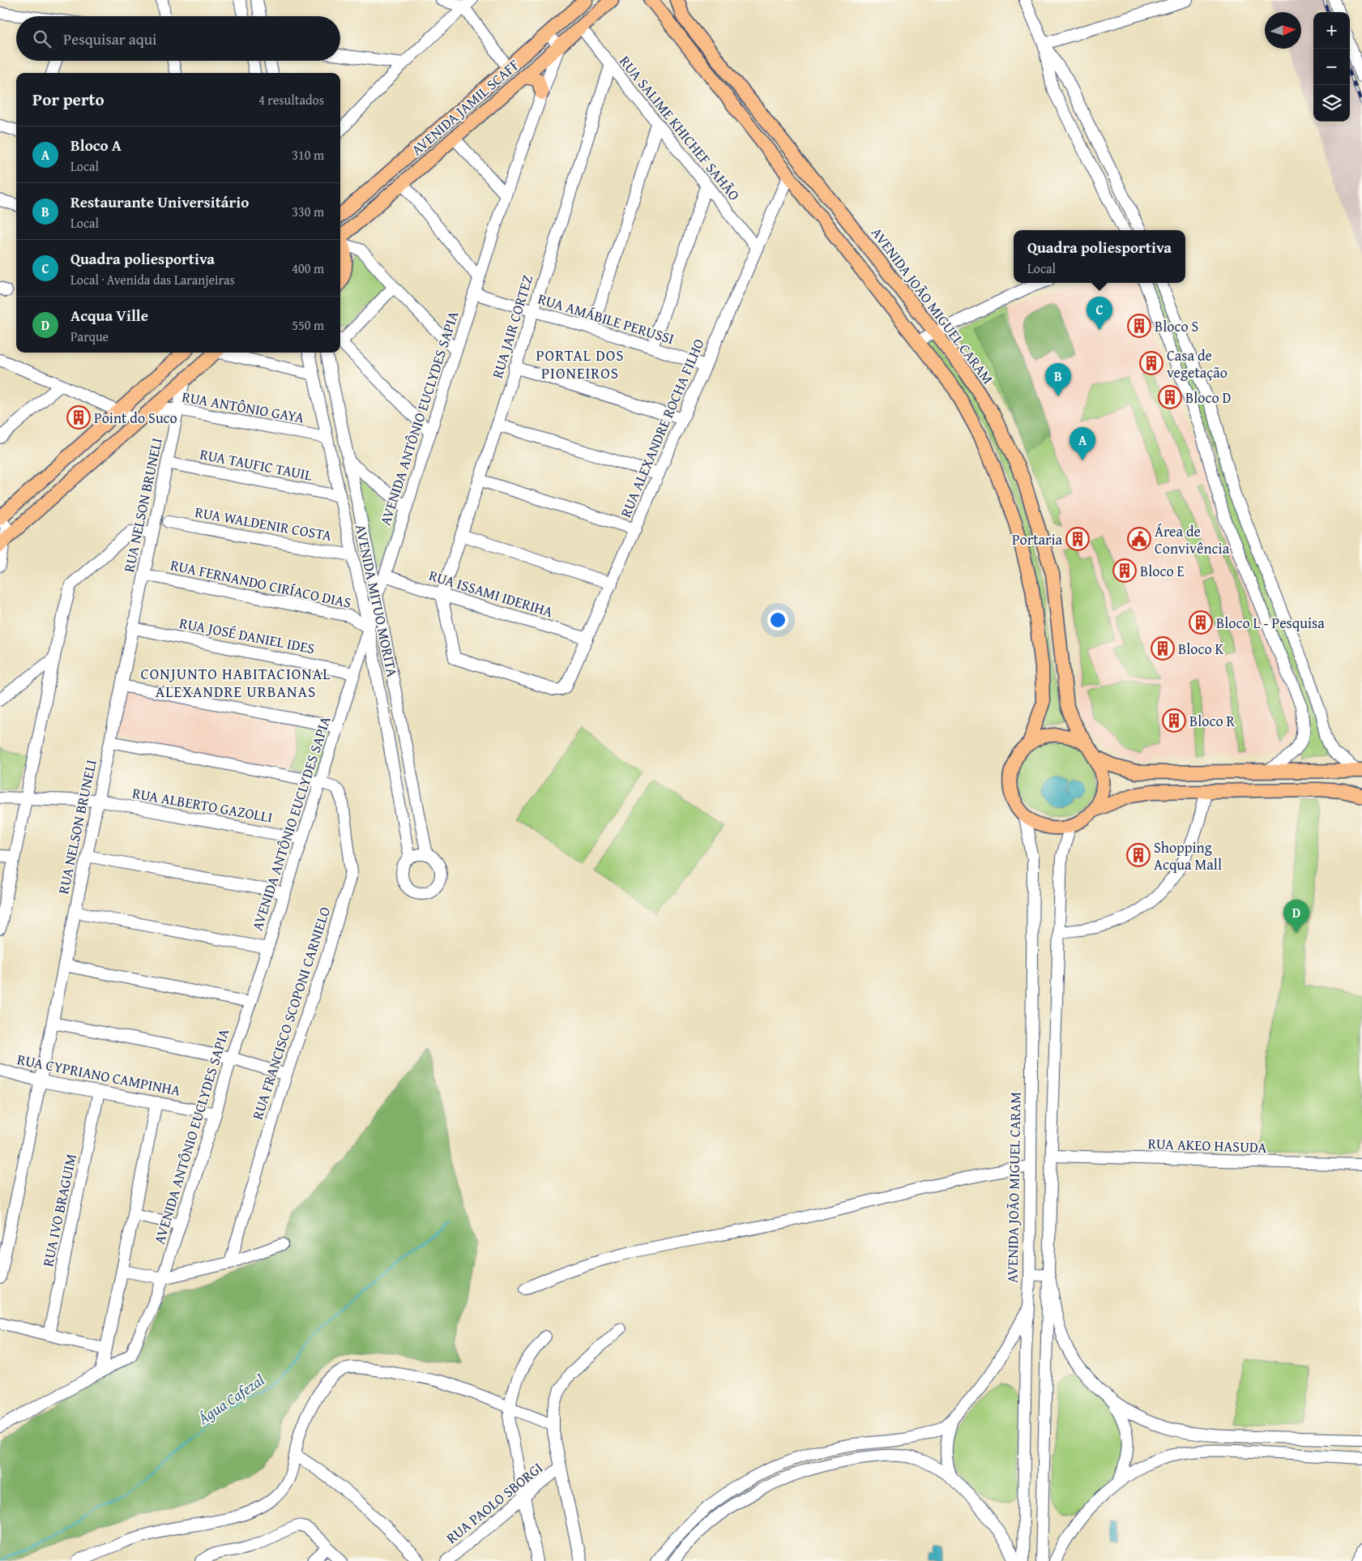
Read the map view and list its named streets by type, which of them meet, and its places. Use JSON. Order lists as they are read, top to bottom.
{
  "streets": {
    "main road": ["AVENIDA JAMIL SCAFF", "AVENIDA JOÃO MIGUEL CARAM"],
    "street": [
      "RUA SALIME KHICHEF SAHÃO",
      "RUA AMÁBILE PERUSSI",
      "RUA JAIR CORTEZ",
      "RUA ANTÔNIO GAYA",
      "AVENIDA ANTÔNIO EUCLYDES SAPIA",
      "RUA ALEXANDRE ROCHA FILHO",
      "RUA TAUFIC TAUIL",
      "RUA NELSON BRUNELI",
      "RUA WALDENIR COSTA",
      "RUA FERNANDO CIRÍACO DIAS",
      "RUA ISSAMI IDERIHA",
      "AVENIDA MITUO MORITA",
      "RUA JOSÉ DANIEL IDES",
      "RUA ALBERTO GAZOLLI",
      "RUA FRANCISCO SCOPONI CARNIELO",
      "RUA CYPRIANO CAMPINHA",
      "RUA AKEO HASUDA",
      "RUA IVO BRAGUIM",
      "RUA PAOLO SBORGI"
    ]
  },
  "crossings": [
    ["AVENIDA JAMIL SCAFF", "RUA SALIME KHICHEF SAHÃO"],
    ["AVENIDA JAMIL SCAFF", "AVENIDA ANTÔNIO EUCLYDES SAPIA"],
    ["RUA SALIME KHICHEF SAHÃO", "RUA JAIR CORTEZ"],
    ["RUA SALIME KHICHEF SAHÃO", "RUA ALEXANDRE ROCHA FILHO"],
    ["RUA AMÁBILE PERUSSI", "RUA JAIR CORTEZ"],
    ["RUA AMÁBILE PERUSSI", "AVENIDA ANTÔNIO EUCLYDES SAPIA"],
    ["RUA AMÁBILE PERUSSI", "RUA ALEXANDRE ROCHA FILHO"],
    ["RUA JAIR CORTEZ", "RUA ALEXANDRE ROCHA FILHO"],
    ["RUA JAIR CORTEZ", "RUA ISSAMI IDERIHA"],
    ["RUA ANTÔNIO GAYA", "RUA NELSON BRUNELI"],
    ["RUA ANTÔNIO GAYA", "AVENIDA MITUO MORITA"],
    ["AVENIDA ANTÔNIO EUCLYDES SAPIA", "RUA FERNANDO CIRÍACO DIAS"],
    ["AVENIDA ANTÔNIO EUCLYDES SAPIA", "RUA ISSAMI IDERIHA"],
    ["AVENIDA ANTÔNIO EUCLYDES SAPIA", "AVENIDA MITUO MORITA"],
    ["AVENIDA ANTÔNIO EUCLYDES SAPIA", "RUA JOSÉ DANIEL IDES"],
    ["AVENIDA ANTÔNIO EUCLYDES SAPIA", "RUA ALBERTO GAZOLLI"],
    ["AVENIDA ANTÔNIO EUCLYDES SAPIA", "RUA FRANCISCO SCOPONI CARNIELO"],
    ["AVENIDA ANTÔNIO EUCLYDES SAPIA", "RUA CYPRIANO CAMPINHA"],
    ["RUA ALEXANDRE ROCHA FILHO", "RUA ISSAMI IDERIHA"],
    ["RUA TAUFIC TAUIL", "RUA NELSON BRUNELI"],
    ["RUA TAUFIC TAUIL", "AVENIDA MITUO MORITA"],
    ["RUA NELSON BRUNELI", "RUA FERNANDO CIRÍACO DIAS"],
    ["RUA NELSON BRUNELI", "RUA JOSÉ DANIEL IDES"],
    ["RUA NELSON BRUNELI", "RUA ALBERTO GAZOLLI"],
    ["RUA NELSON BRUNELI", "RUA CYPRIANO CAMPINHA"],
    ["RUA WALDENIR COSTA", "AVENIDA MITUO MORITA"],
    ["RUA FERNANDO CIRÍACO DIAS", "AVENIDA MITUO MORITA"],
    ["RUA CYPRIANO CAMPINHA", "RUA IVO BRAGUIM"]
  ],
  "districts": ["PORTAL DOS PIONEIROS", "CONJUNTO HABITACIONAL ALEXANDRE URBANAS"],
  "water": ["Água Cafezal"],
  "places": {
    "building": [
      "Bloco S",
      "Casa de vegetação",
      "Bloco D",
      "Point do Suco",
      "Portaria",
      "Bloco E",
      "Bloco L - Pesquisa",
      "Bloco K",
      "Bloco R",
      "Shopping Acqua Mall"
    ],
    "public building": ["Área de Convivência"]
  },
  "north": "right",
  "page": {
    "map_buttons": ["+", "−"],
    "search": "Pesquisar aqui",
    "heading": ["Por perto", "4 resultados"],
    "list": [
      {
        "mark": "A",
        "name": "Bloco A",
        "note": "Local",
        "value": "310 m"
      },
      {
        "mark": "B",
        "name": "Restaurante Universitário",
        "note": "Local",
        "value": "330 m"
      },
      {
        "mark": "C",
        "name": "Quadra poliesportiva",
        "note": "Local · Avenida das Laranjeiras",
        "value": "400 m"
      },
      {
        "mark": "D",
        "name": "Acqua Ville",
        "note": "Parque",
        "value": "550 m"
      }
    ],
    "popup": ["Quadra poliesportiva", "Local"],
    "pins": [
      "C",
      "B",
      "A",
      "D"
    ]
  }
}
